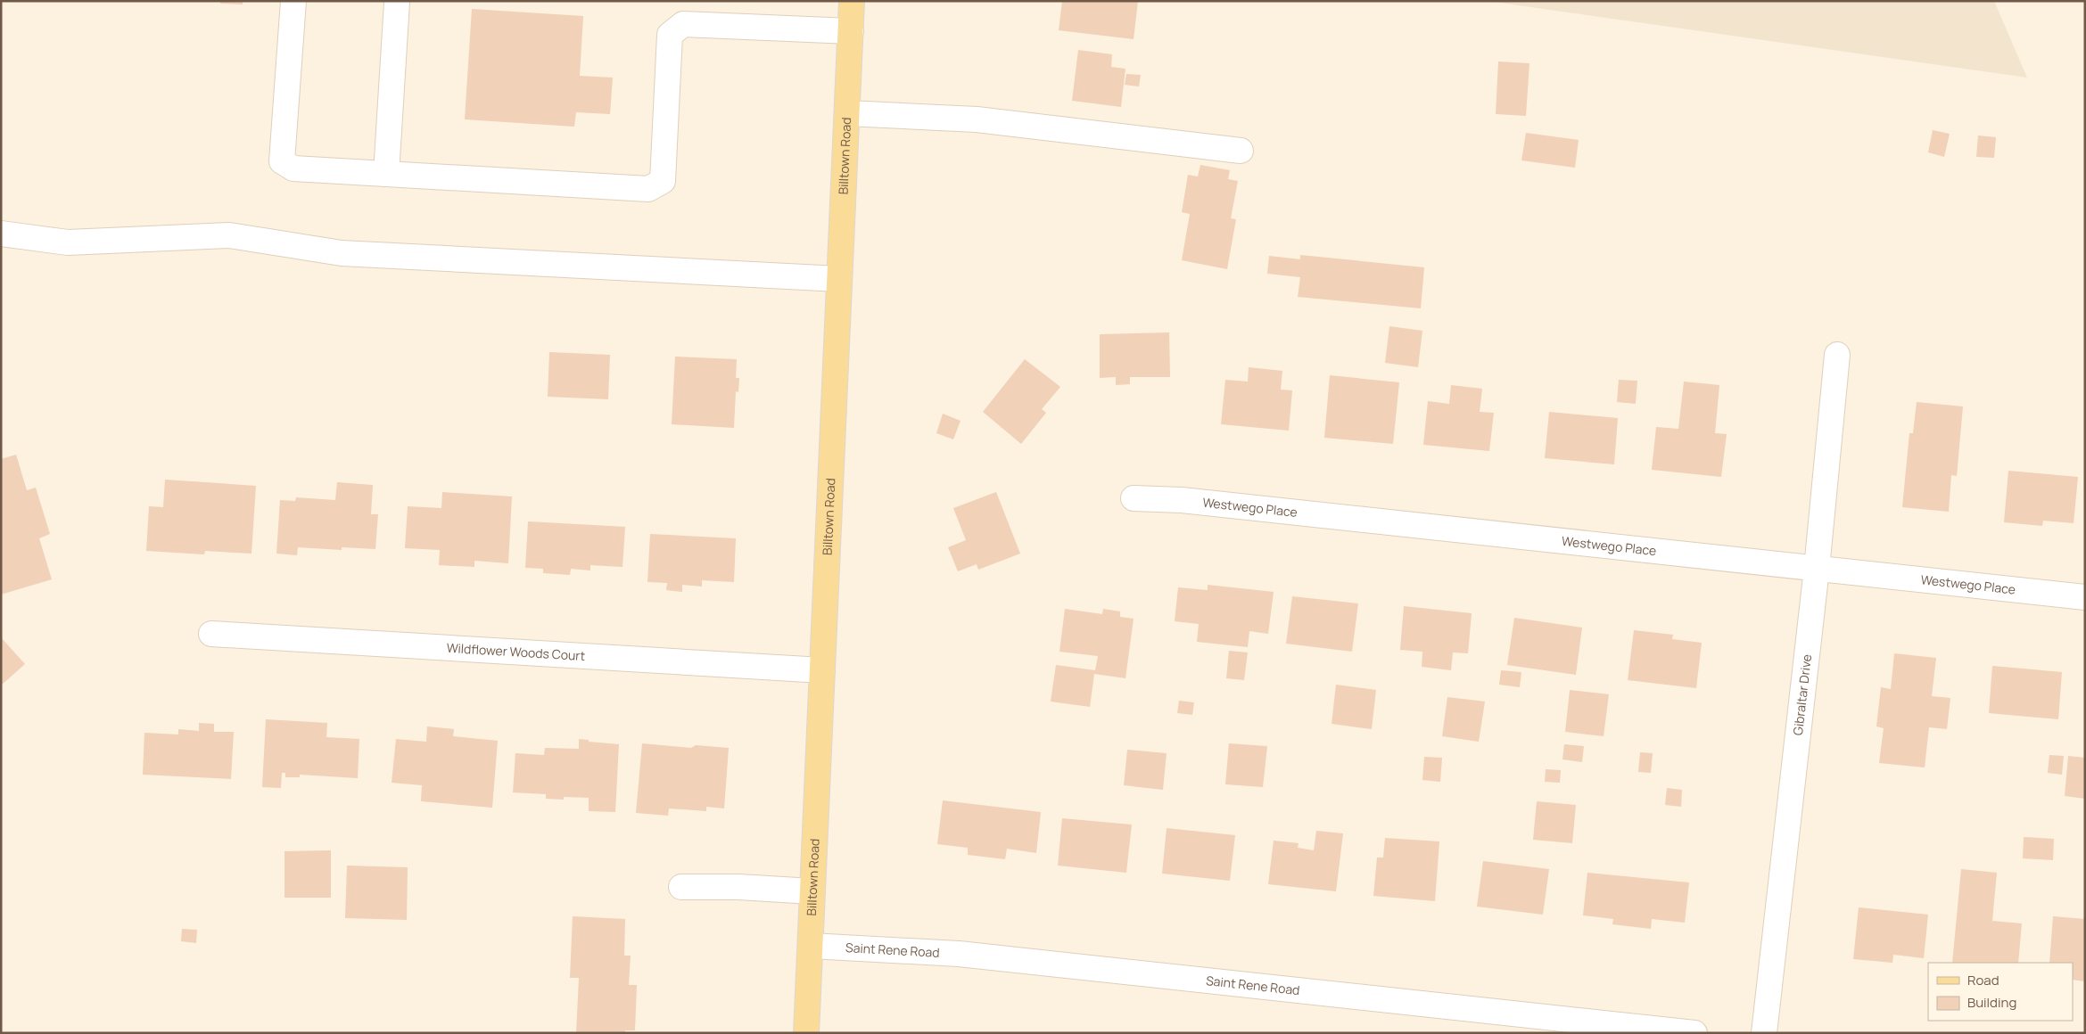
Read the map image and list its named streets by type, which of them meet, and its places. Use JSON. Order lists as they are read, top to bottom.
{
  "streets": {
    "main road": ["Billtown Road"],
    "street": [
      "Westwego Place",
      "Wildflower Woods Court",
      "Gibraltar Drive",
      "Saint Rene Road"
    ]
  },
  "crossings": [
    ["Billtown Road", "Wildflower Woods Court"],
    ["Billtown Road", "Saint Rene Road"],
    ["Westwego Place", "Gibraltar Drive"]
  ],
  "legend": ["Road", "Building"]
}
